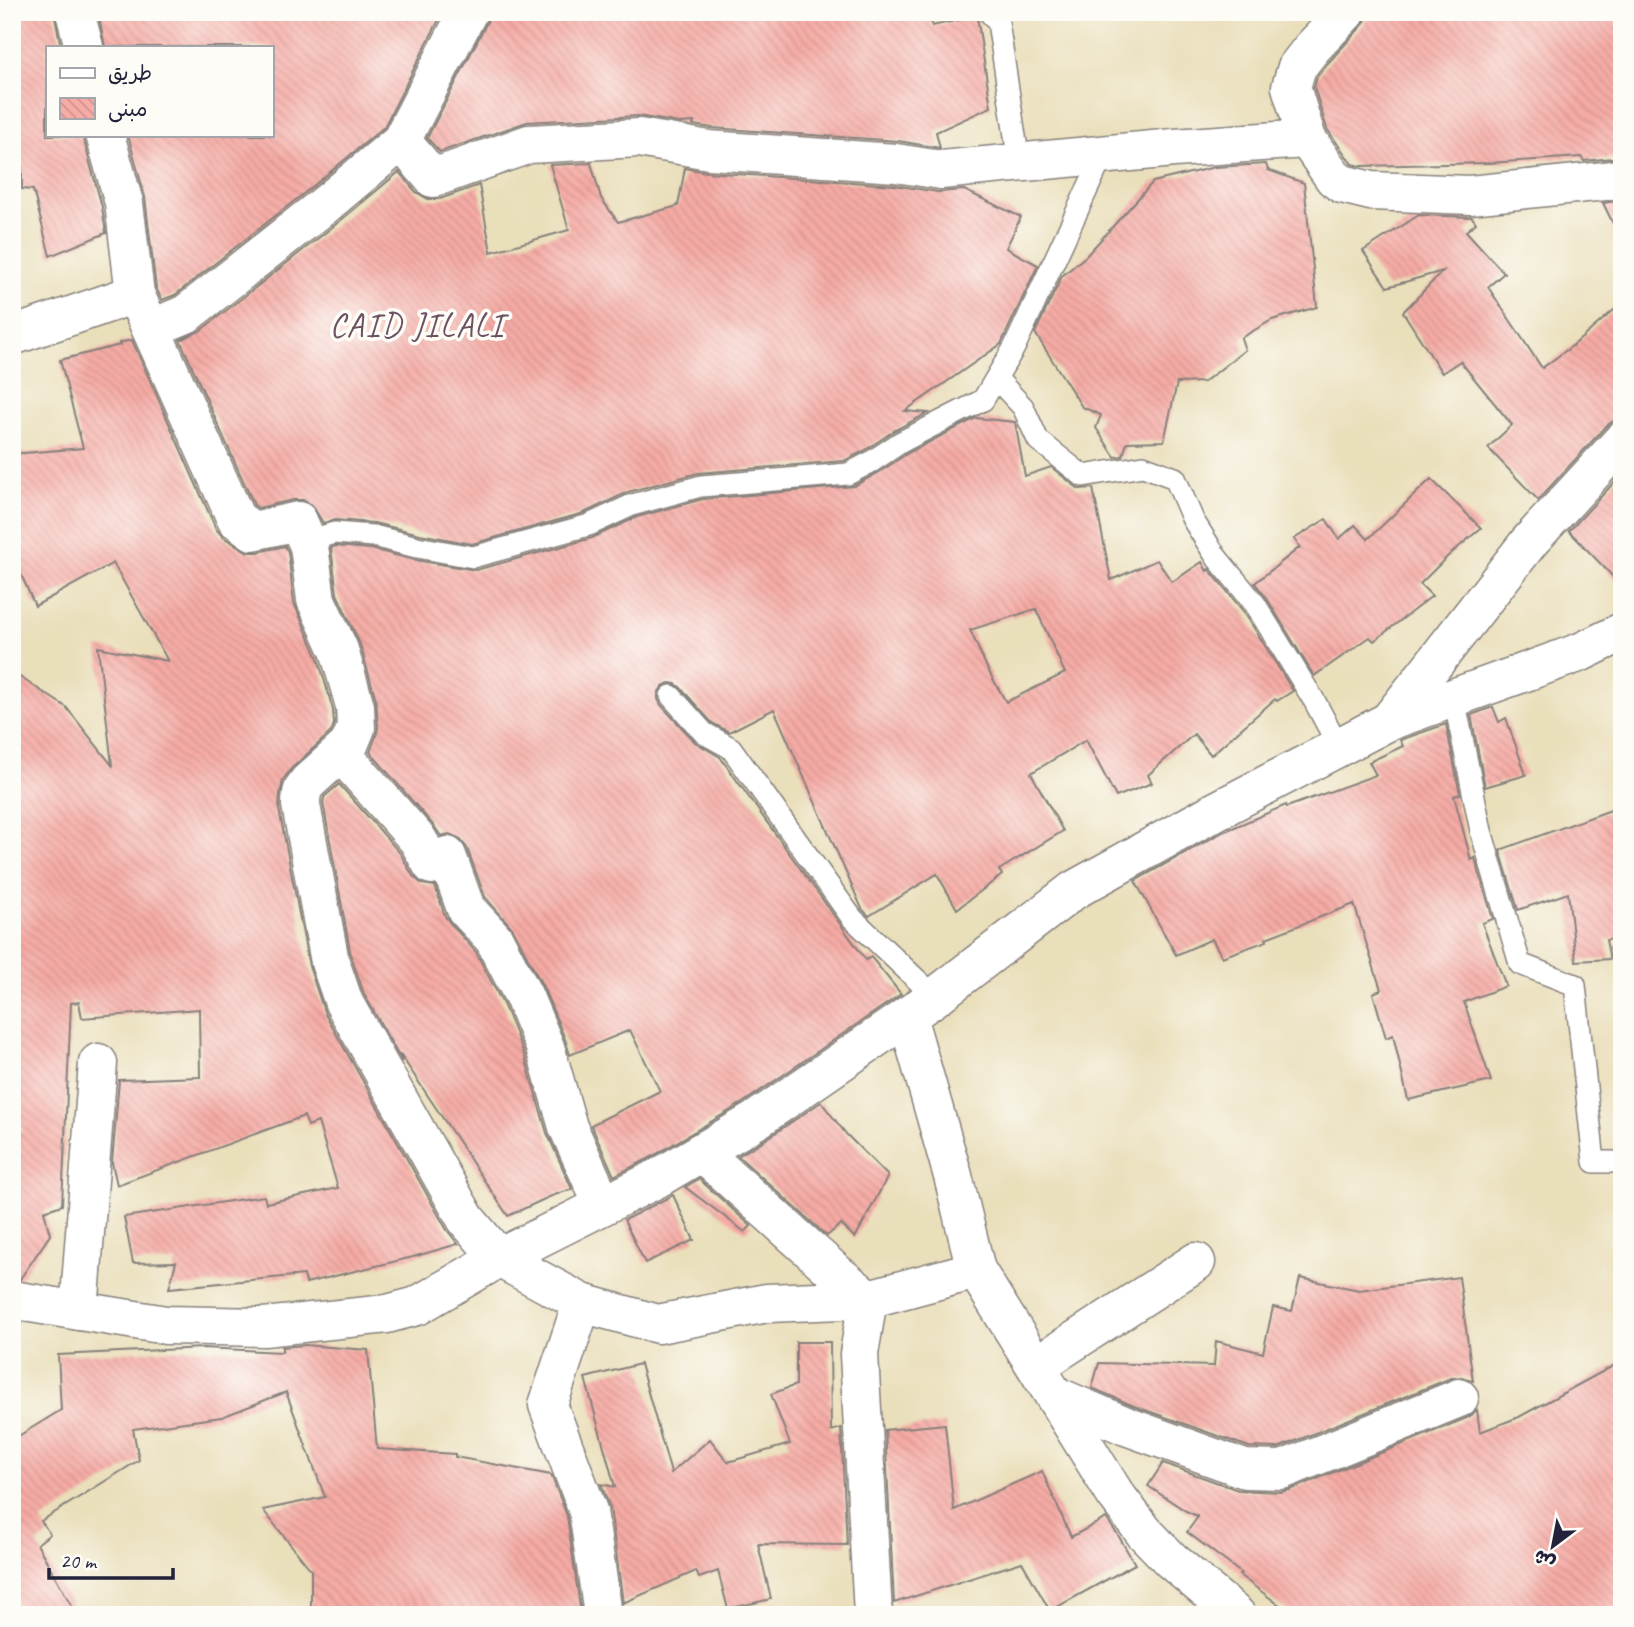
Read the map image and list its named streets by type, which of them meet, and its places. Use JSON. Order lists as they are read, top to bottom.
{
  "districts": ["CAID JILALI"],
  "legend": ["طريق", "مبنى"],
  "scale_bar": "20 m",
  "north": "bottom left"
}
